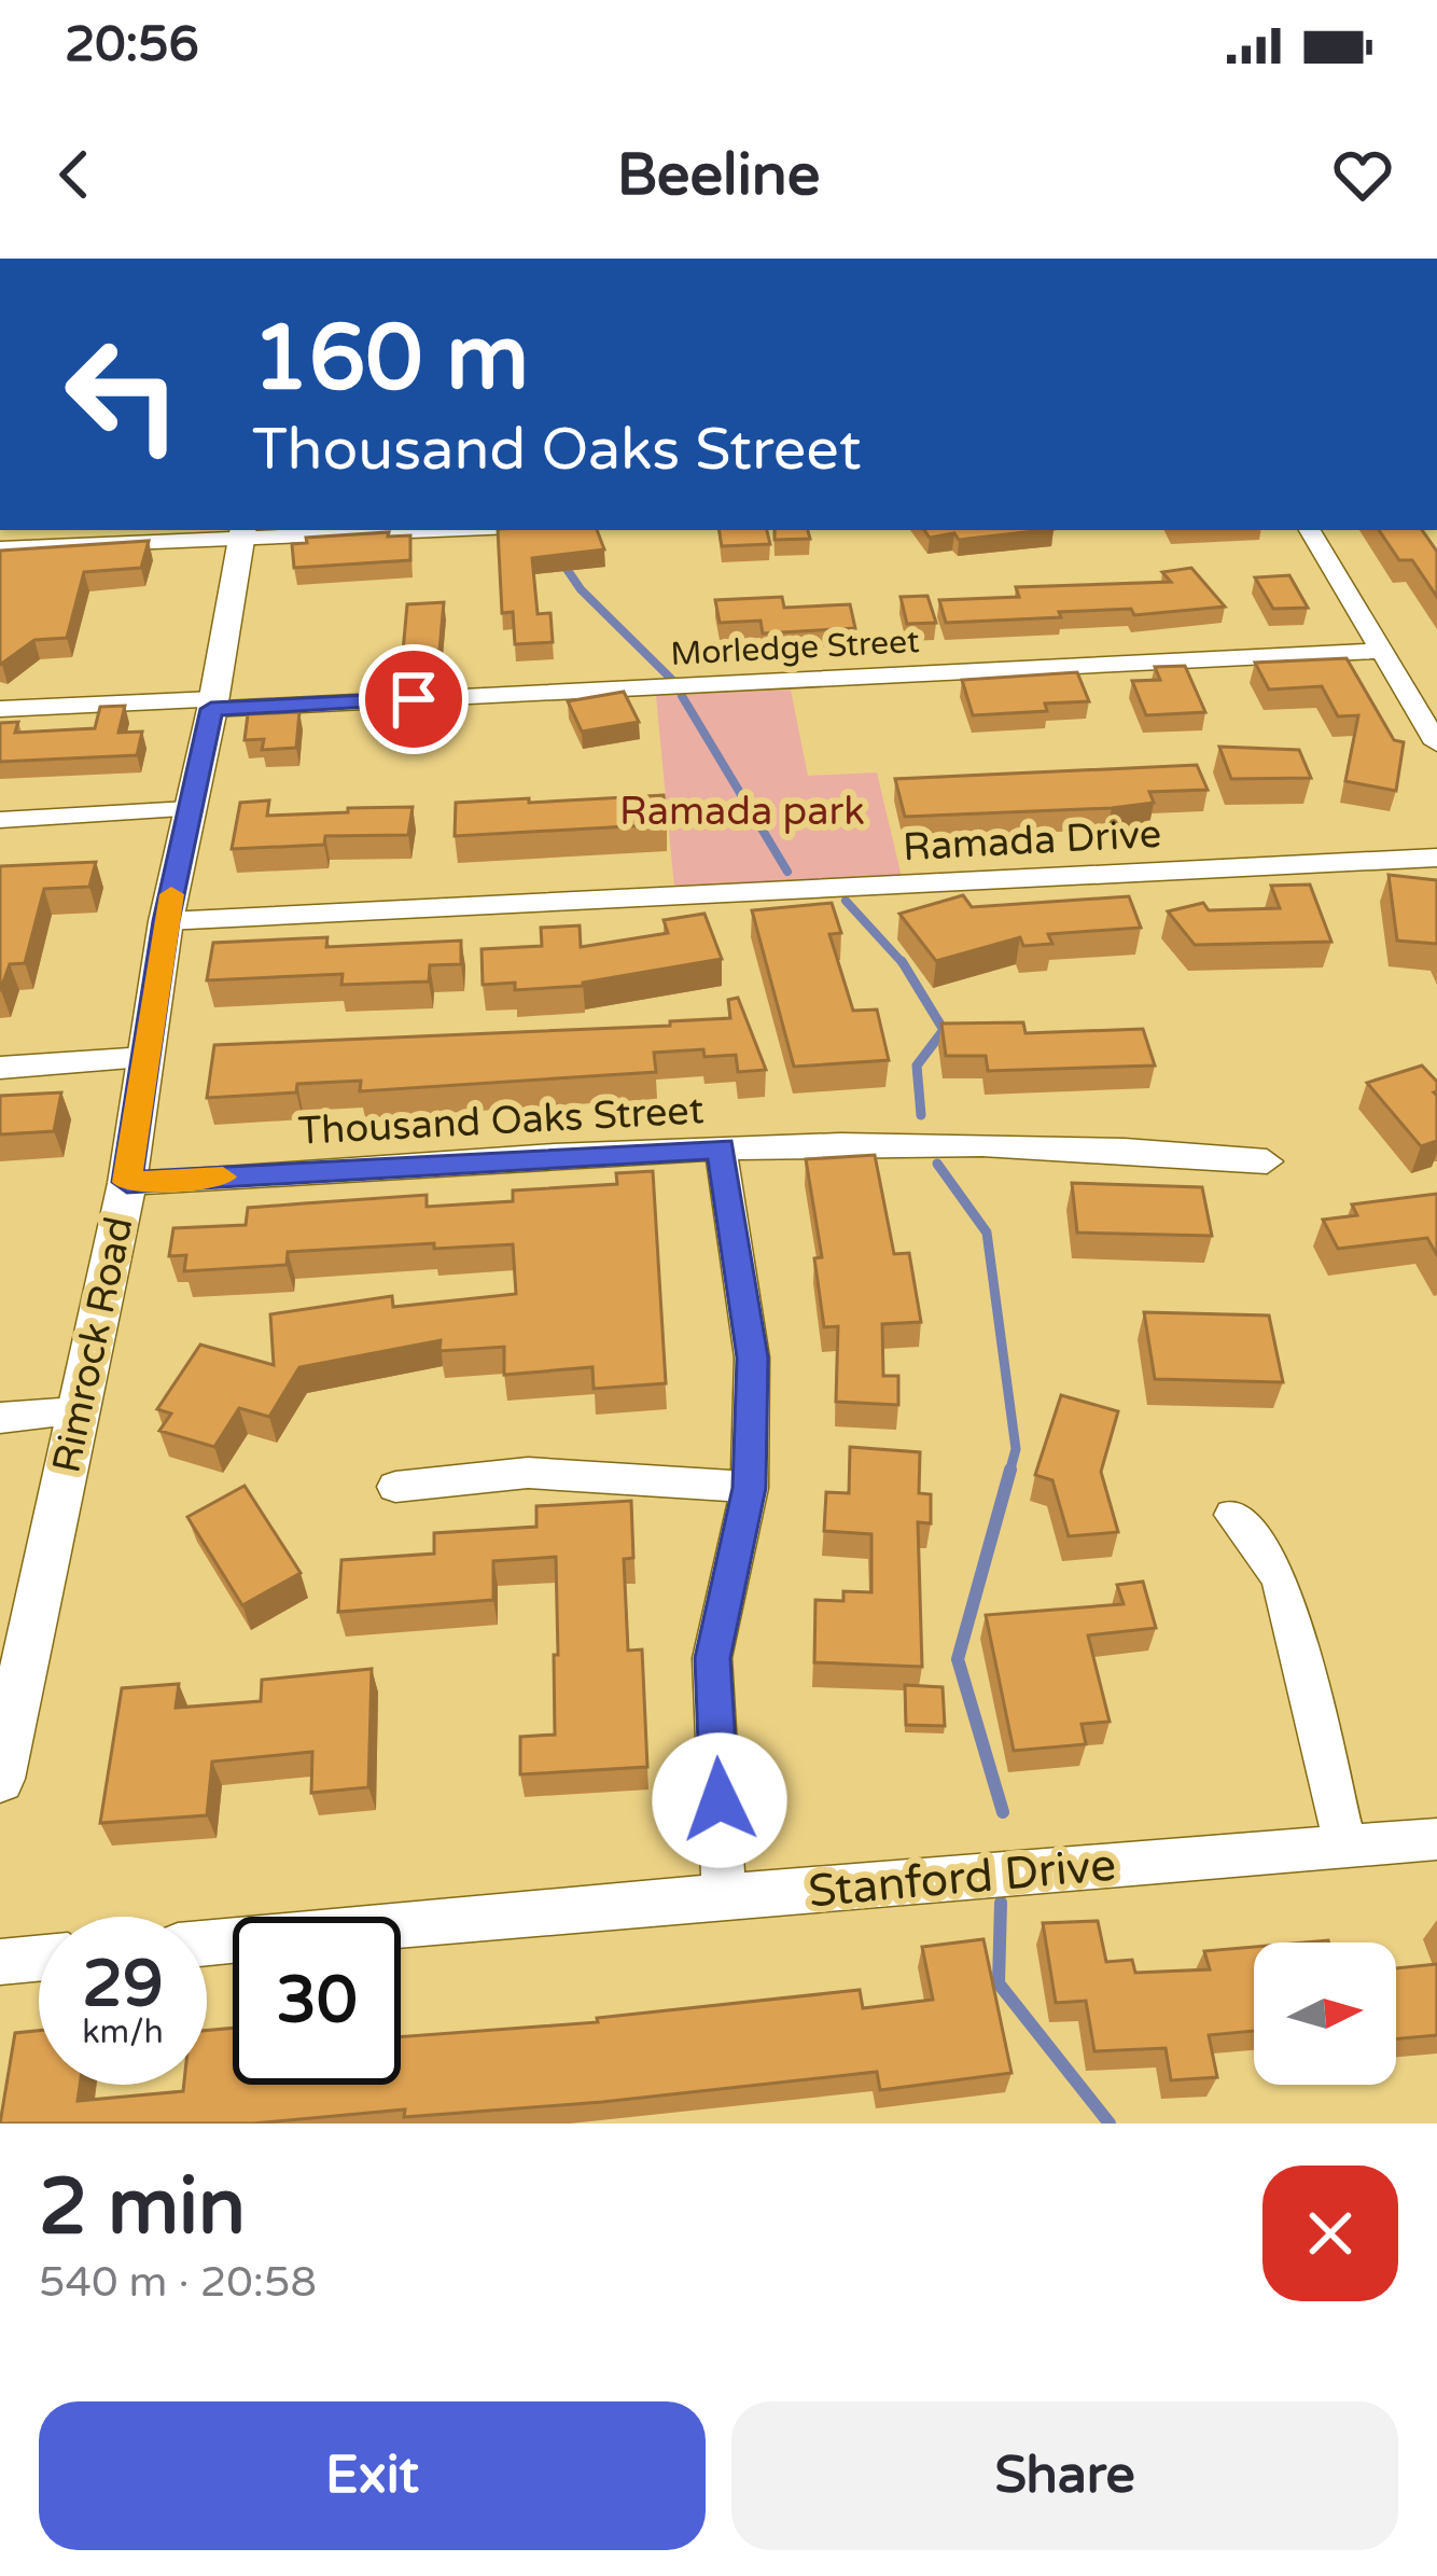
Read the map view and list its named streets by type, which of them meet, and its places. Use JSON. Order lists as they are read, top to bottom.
{
  "streets": {
    "main road": ["Rimrock Road"],
    "street": [
      "Morledge Street",
      "Ramada Drive",
      "Thousand Oaks Street",
      "Stanford Drive"
    ]
  },
  "crossings": [
    ["Morledge Street", "Rimrock Road"],
    ["Ramada Drive", "Rimrock Road"],
    ["Thousand Oaks Street", "Rimrock Road"]
  ],
  "parks": ["Ramada park"],
  "north": "right",
  "page": {
    "status": "20:56",
    "header": "Beeline",
    "turn": ["160 m", "Thousand Oaks Street"],
    "speed": "29 km/h",
    "limit": "30",
    "heading": ["2 min", "540 m · 20:58"],
    "buttons": ["Exit", "Share"]
  }
}
